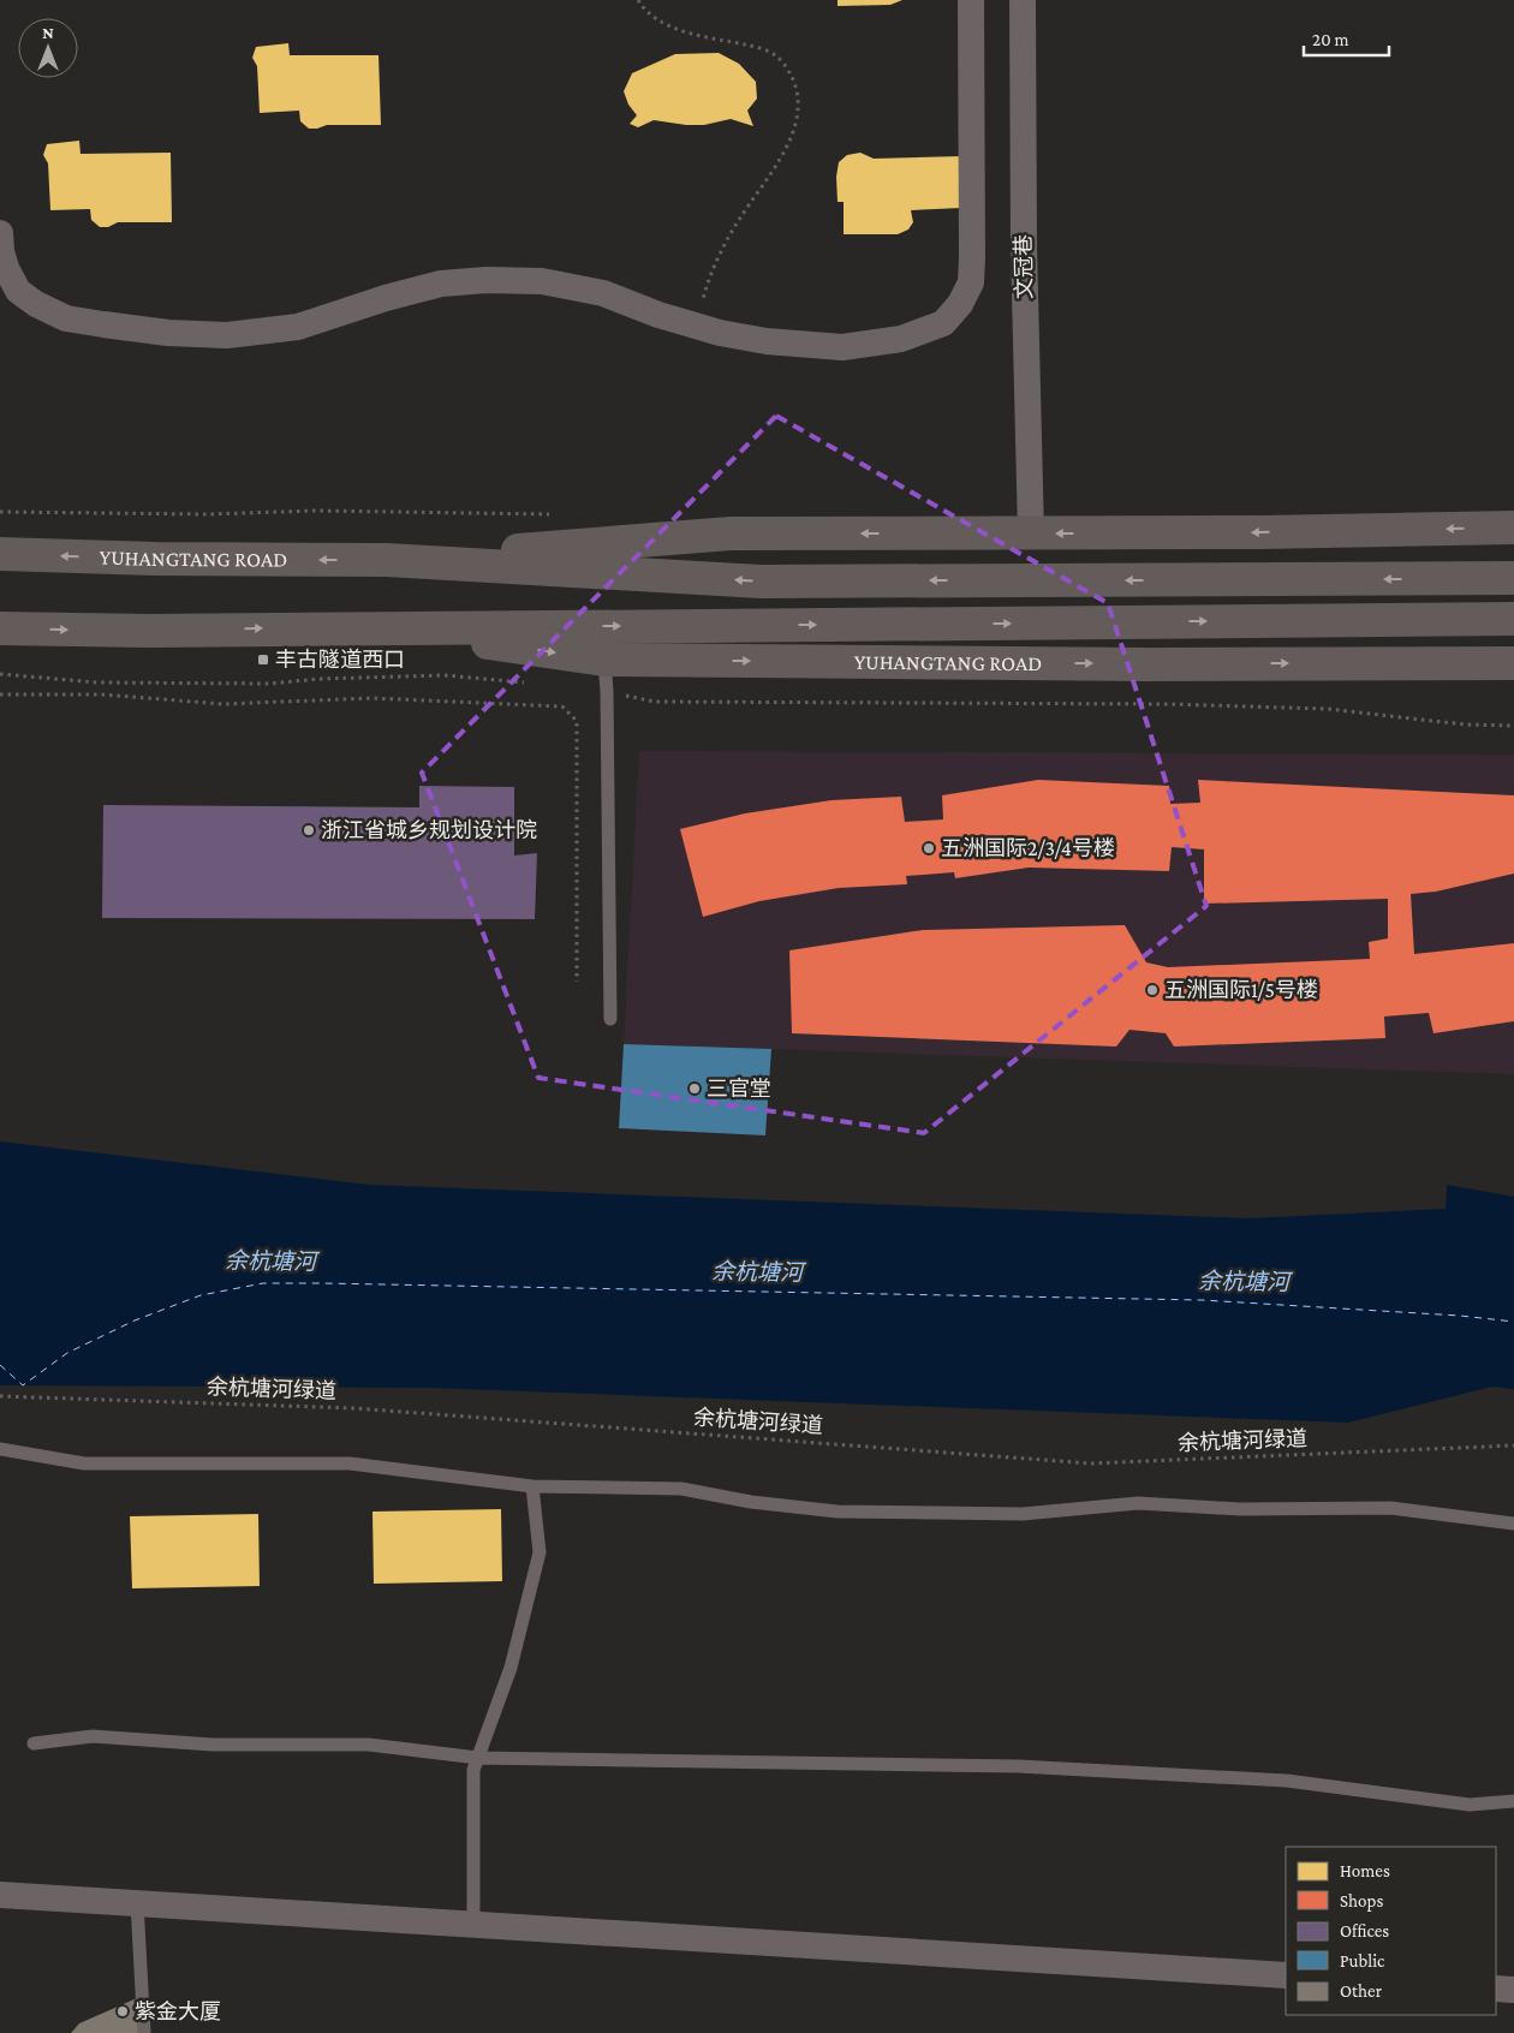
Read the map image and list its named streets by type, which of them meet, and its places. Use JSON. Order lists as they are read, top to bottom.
{
  "streets": {
    "main road": ["YUHANGTANG ROAD"],
    "street": ["文冠巷"],
    "path": ["余杭塘河绿道"]
  },
  "crossings": [
    ["文冠巷", "YUHANGTANG ROAD"]
  ],
  "water": ["余杭塘河"],
  "places": {
    "transit": ["丰古隧道西口"],
    "other": [
      "浙江省城乡规划设计院",
      "五洲国际2/3/4号楼",
      "五洲国际1/5号楼",
      "三官堂",
      "紫金大厦"
    ]
  },
  "legend": [
    "Homes",
    "Shops",
    "Offices",
    "Public",
    "Other"
  ],
  "scale_bar": "20 m",
  "north": "top"
}
